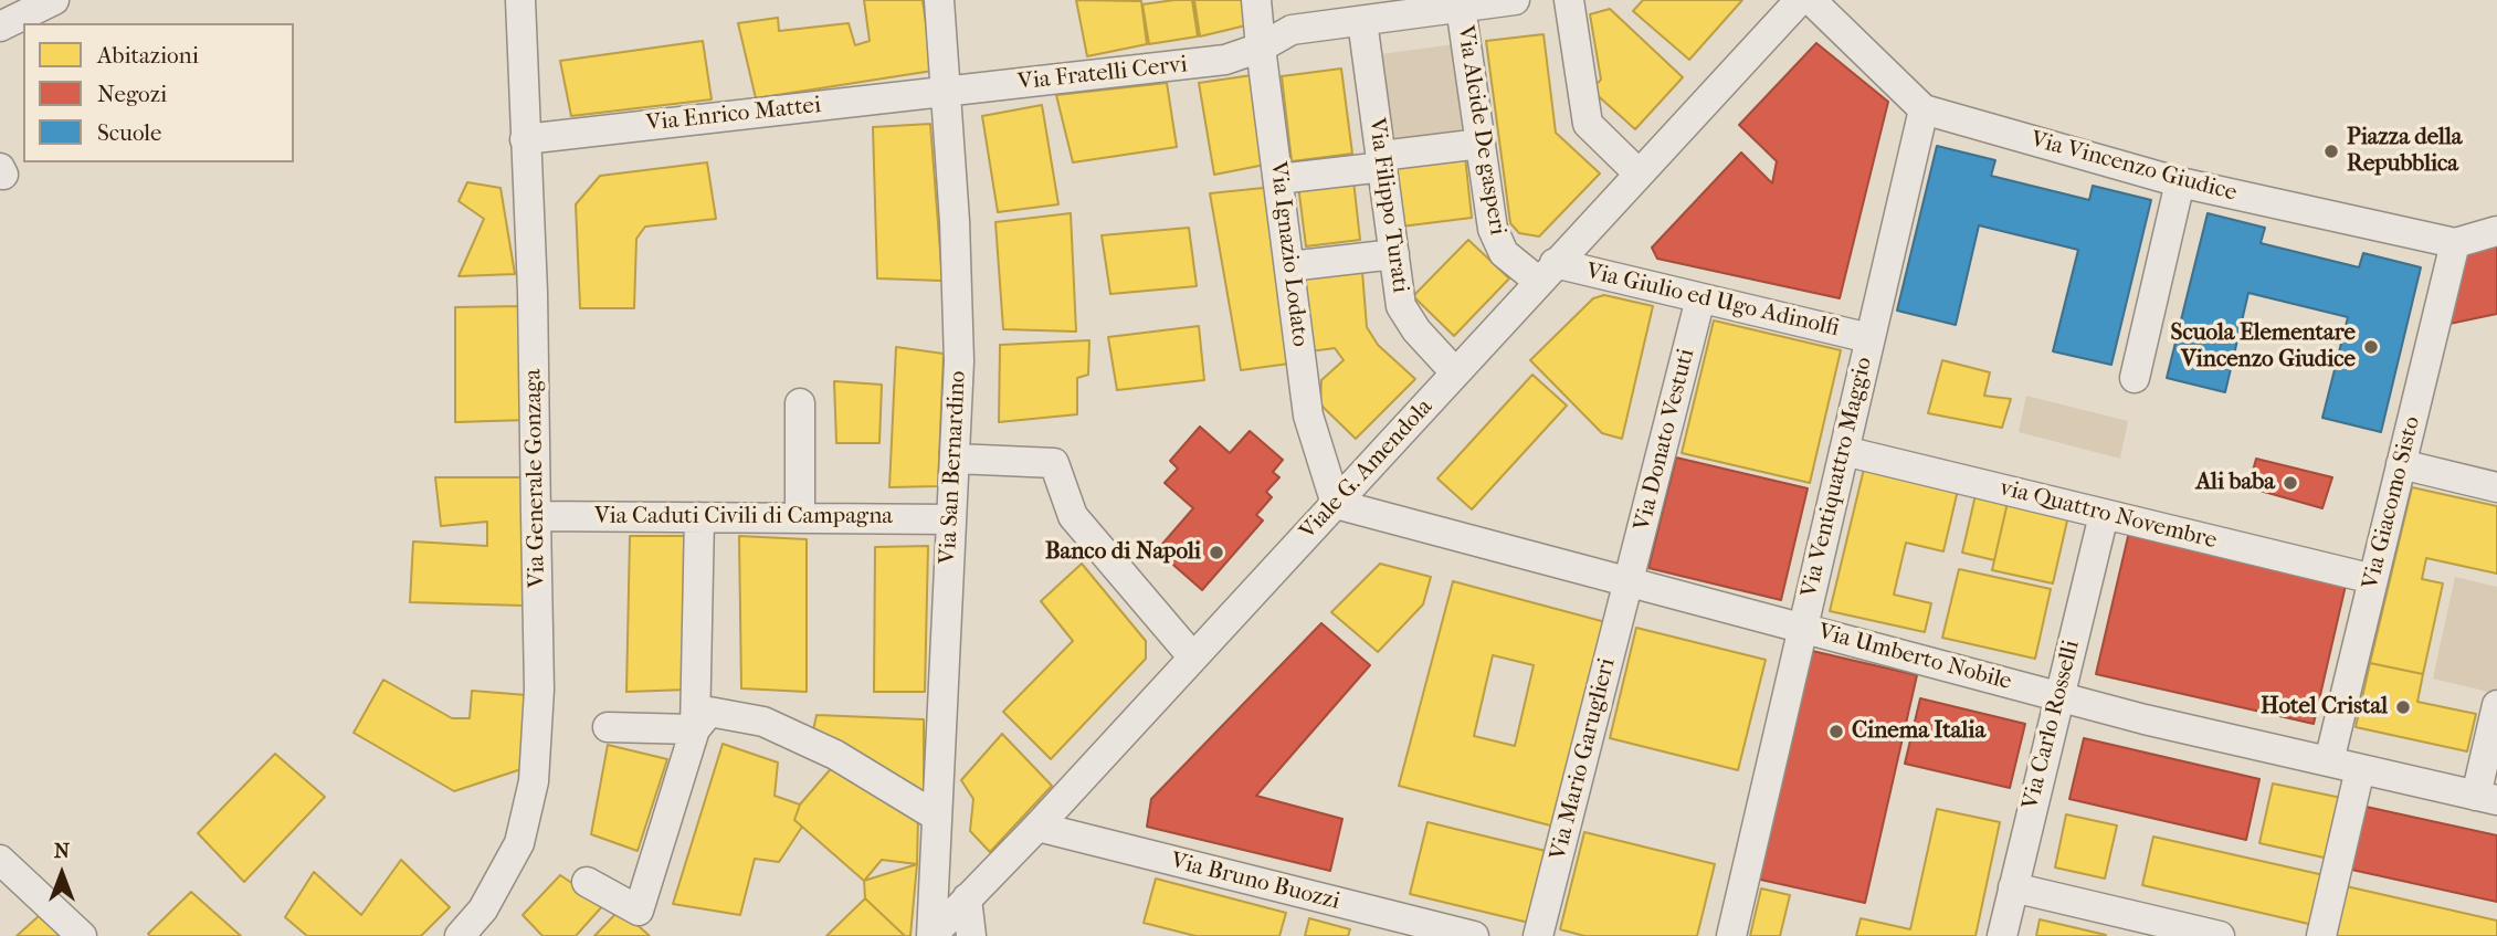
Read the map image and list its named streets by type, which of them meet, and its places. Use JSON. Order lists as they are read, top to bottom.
{
  "streets": {
    "street": [
      "Via Fratelli Cervi",
      "Via Enrico Mattei",
      "Via Alcide De gasperi",
      "Via Vincenzo Giudice",
      "Via Filippo Turati",
      "Via Ignazio Lodato",
      "Via Giulio ed Ugo Adinolfi",
      "Via Donato Vestuti",
      "Via San Bernardino",
      "Viale G. Amendola",
      "Via Ventiquattro Maggio",
      "Via Generale Gonzaga",
      "Via Giacomo Sisto",
      "via Quattro Novembre",
      "Via Caduti Civili di Campagna",
      "Via Umberto Nobile",
      "Via Carlo Rosselli",
      "Via Mario Garuglieri",
      "Via Bruno Buozzi"
    ]
  },
  "crossings": [
    ["Via Fratelli Cervi", "Via Enrico Mattei"],
    ["Via Fratelli Cervi", "Via Alcide De gasperi"],
    ["Via Fratelli Cervi", "Via Filippo Turati"],
    ["Via Fratelli Cervi", "Via Ignazio Lodato"],
    ["Via Fratelli Cervi", "Via San Bernardino"],
    ["Via Enrico Mattei", "Via San Bernardino"],
    ["Via Enrico Mattei", "Via Generale Gonzaga"],
    ["Via Alcide De gasperi", "Via Giulio ed Ugo Adinolfi"],
    ["Via Alcide De gasperi", "Viale G. Amendola"],
    ["Via Vincenzo Giudice", "Via Ventiquattro Maggio"],
    ["Via Vincenzo Giudice", "Via Giacomo Sisto"],
    ["Via Filippo Turati", "Viale G. Amendola"],
    ["Via Ignazio Lodato", "Viale G. Amendola"],
    ["Via Ignazio Lodato", "Via Umberto Nobile"],
    ["Via Giulio ed Ugo Adinolfi", "Via Donato Vestuti"],
    ["Via Giulio ed Ugo Adinolfi", "Viale G. Amendola"],
    ["Via Giulio ed Ugo Adinolfi", "Via Ventiquattro Maggio"],
    ["Via Donato Vestuti", "Via Umberto Nobile"],
    ["Via Donato Vestuti", "Via Mario Garuglieri"],
    ["Via San Bernardino", "Viale G. Amendola"],
    ["Via San Bernardino", "Via Caduti Civili di Campagna"],
    ["Viale G. Amendola", "Via Umberto Nobile"],
    ["Viale G. Amendola", "Via Bruno Buozzi"],
    ["Via Ventiquattro Maggio", "via Quattro Novembre"],
    ["Via Ventiquattro Maggio", "Via Umberto Nobile"],
    ["Via Generale Gonzaga", "Via Caduti Civili di Campagna"],
    ["Via Giacomo Sisto", "via Quattro Novembre"],
    ["Via Giacomo Sisto", "Via Umberto Nobile"],
    ["via Quattro Novembre", "Via Carlo Rosselli"],
    ["Via Umberto Nobile", "Via Carlo Rosselli"],
    ["Via Umberto Nobile", "Via Mario Garuglieri"]
  ],
  "places": [
    "Piazza della Repubblica",
    "Scuola Elementare Vincenzo Giudice",
    "Ali baba",
    "Banco di Napoli",
    "Hotel Cristal",
    "Cinema Italia"
  ],
  "legend": ["Abitazioni", "Negozi", "Scuole"],
  "north": "top"
}
